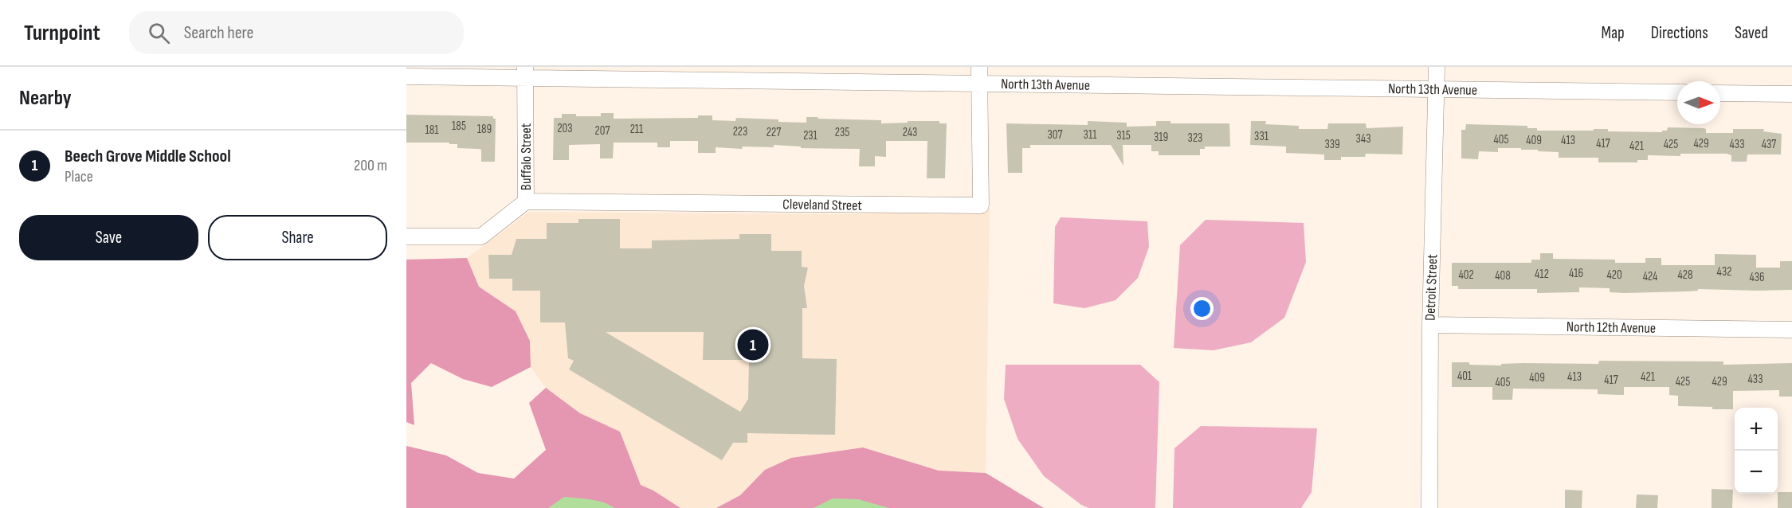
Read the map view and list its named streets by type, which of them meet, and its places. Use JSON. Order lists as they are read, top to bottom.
{
  "streets": {
    "street": [
      "North 13th Avenue",
      "Buffalo Street",
      "Cleveland Street",
      "Detroit Street",
      "North 12th Avenue"
    ]
  },
  "crossings": [
    ["North 13th Avenue", "Buffalo Street"],
    ["North 13th Avenue", "Cleveland Street"],
    ["North 13th Avenue", "Detroit Street"],
    ["Buffalo Street", "Cleveland Street"],
    ["Detroit Street", "North 12th Avenue"]
  ],
  "house_numbers": [
    "185",
    "203",
    "189",
    "211",
    "181",
    "207",
    "223",
    "227",
    "235",
    "243",
    "307",
    "311",
    "231",
    "315",
    "331",
    "319",
    "323",
    "343",
    "405",
    "409",
    "413",
    "417",
    "429",
    "339",
    "425",
    "433",
    "437",
    "421",
    "432",
    "416",
    "412",
    "402",
    "420",
    "428",
    "408",
    "424",
    "436",
    "401",
    "413",
    "421",
    "409",
    "433",
    "417",
    "425",
    "429",
    "405"
  ],
  "north": "right",
  "page": {
    "header": "Turnpoint",
    "search": "Search here",
    "nav": ["Map", "Directions", "Saved"],
    "heading": "Nearby",
    "list": [
      {
        "mark": "1",
        "name": "Beech Grove Middle School",
        "note": "Place",
        "value": "200 m"
      }
    ],
    "buttons": ["Save", "Share"],
    "pins": "1",
    "map_buttons": ["+", "−"]
  }
}
